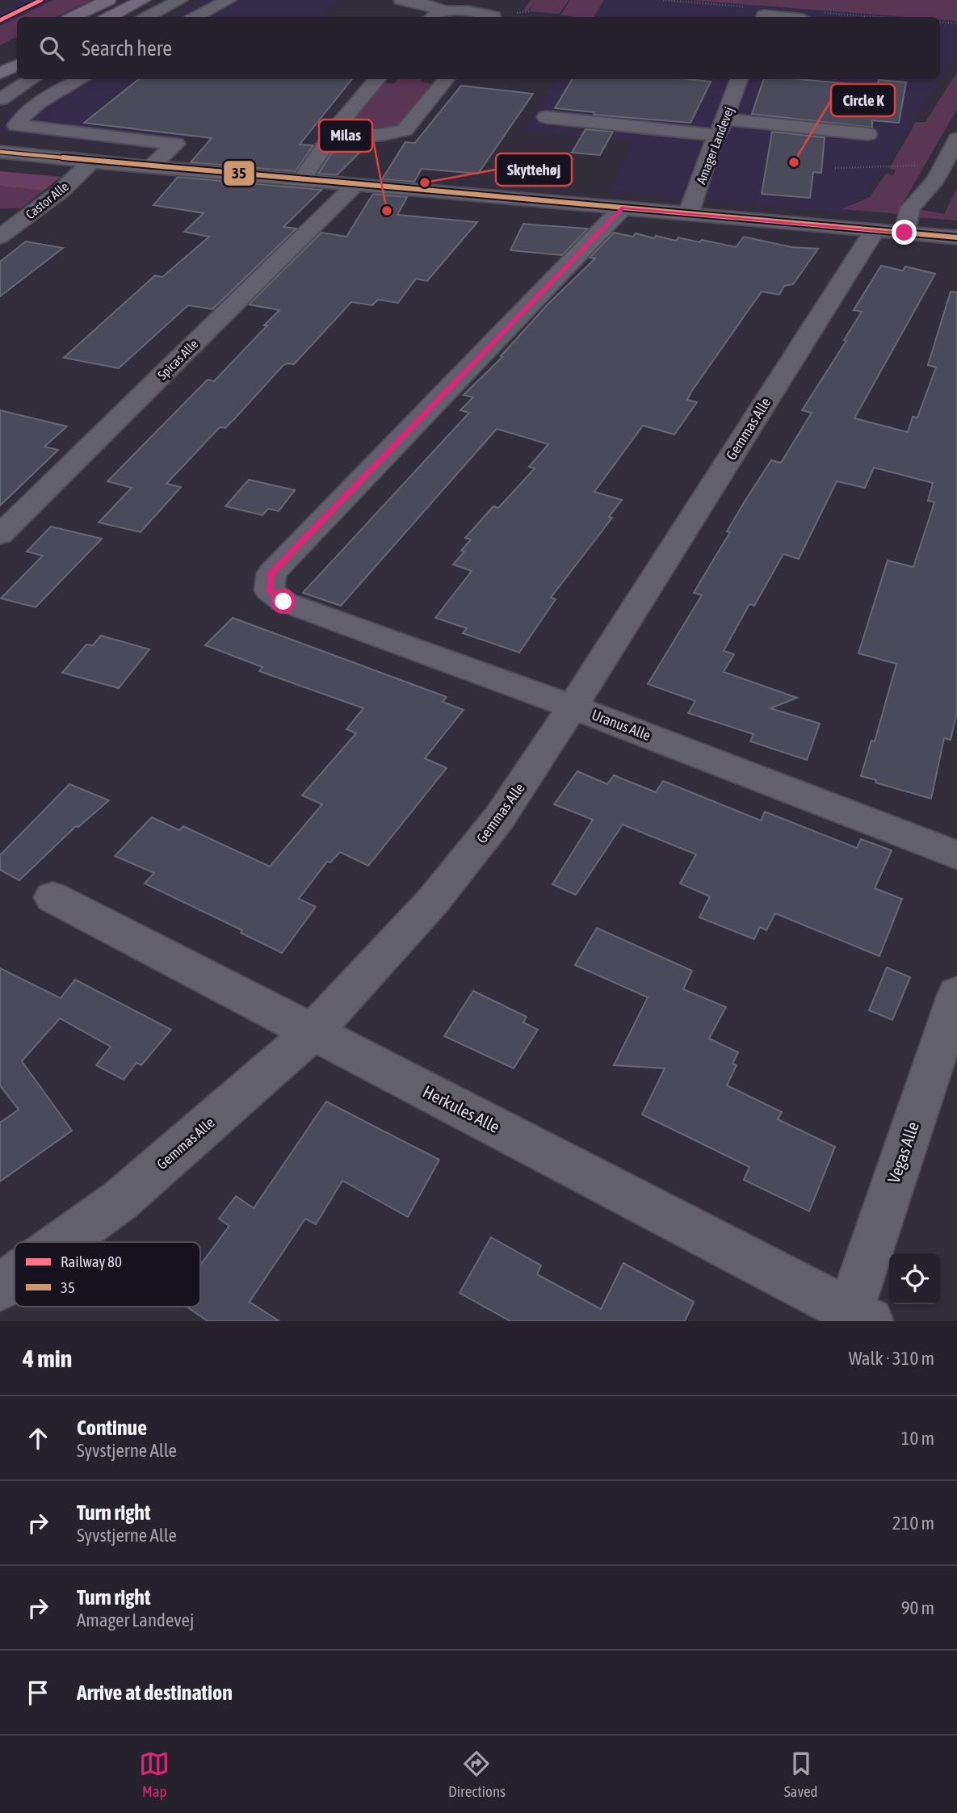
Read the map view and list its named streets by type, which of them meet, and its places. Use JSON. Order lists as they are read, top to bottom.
{
  "streets": {
    "street": [
      "Amager Landevej",
      "Castor Alle",
      "Spicas Alle",
      "Gemmas Alle",
      "Uranus Alle",
      "Herkules Alle",
      "Vegas Alle"
    ]
  },
  "crossings": [
    ["Gemmas Alle", "Uranus Alle"],
    ["Gemmas Alle", "Herkules Alle"],
    ["Herkules Alle", "Vegas Alle"]
  ],
  "places": ["Circle K", "Skyttehøj", "Milas"],
  "lines": ["rail line 80", "transit line 35"],
  "legend": ["Railway 80", "35"],
  "page": {
    "search": "Search here",
    "heading": ["4 min", "Walk · 310 m"],
    "list": [
      ["Continue", "Syvstjerne Alle", "10 m"],
      ["Turn right", "Syvstjerne Alle", "210 m"],
      ["Turn right", "Amager Landevej", "90 m"],
      "Arrive at destination"
    ],
    "nav": ["Map", "Directions", "Saved"]
  }
}
